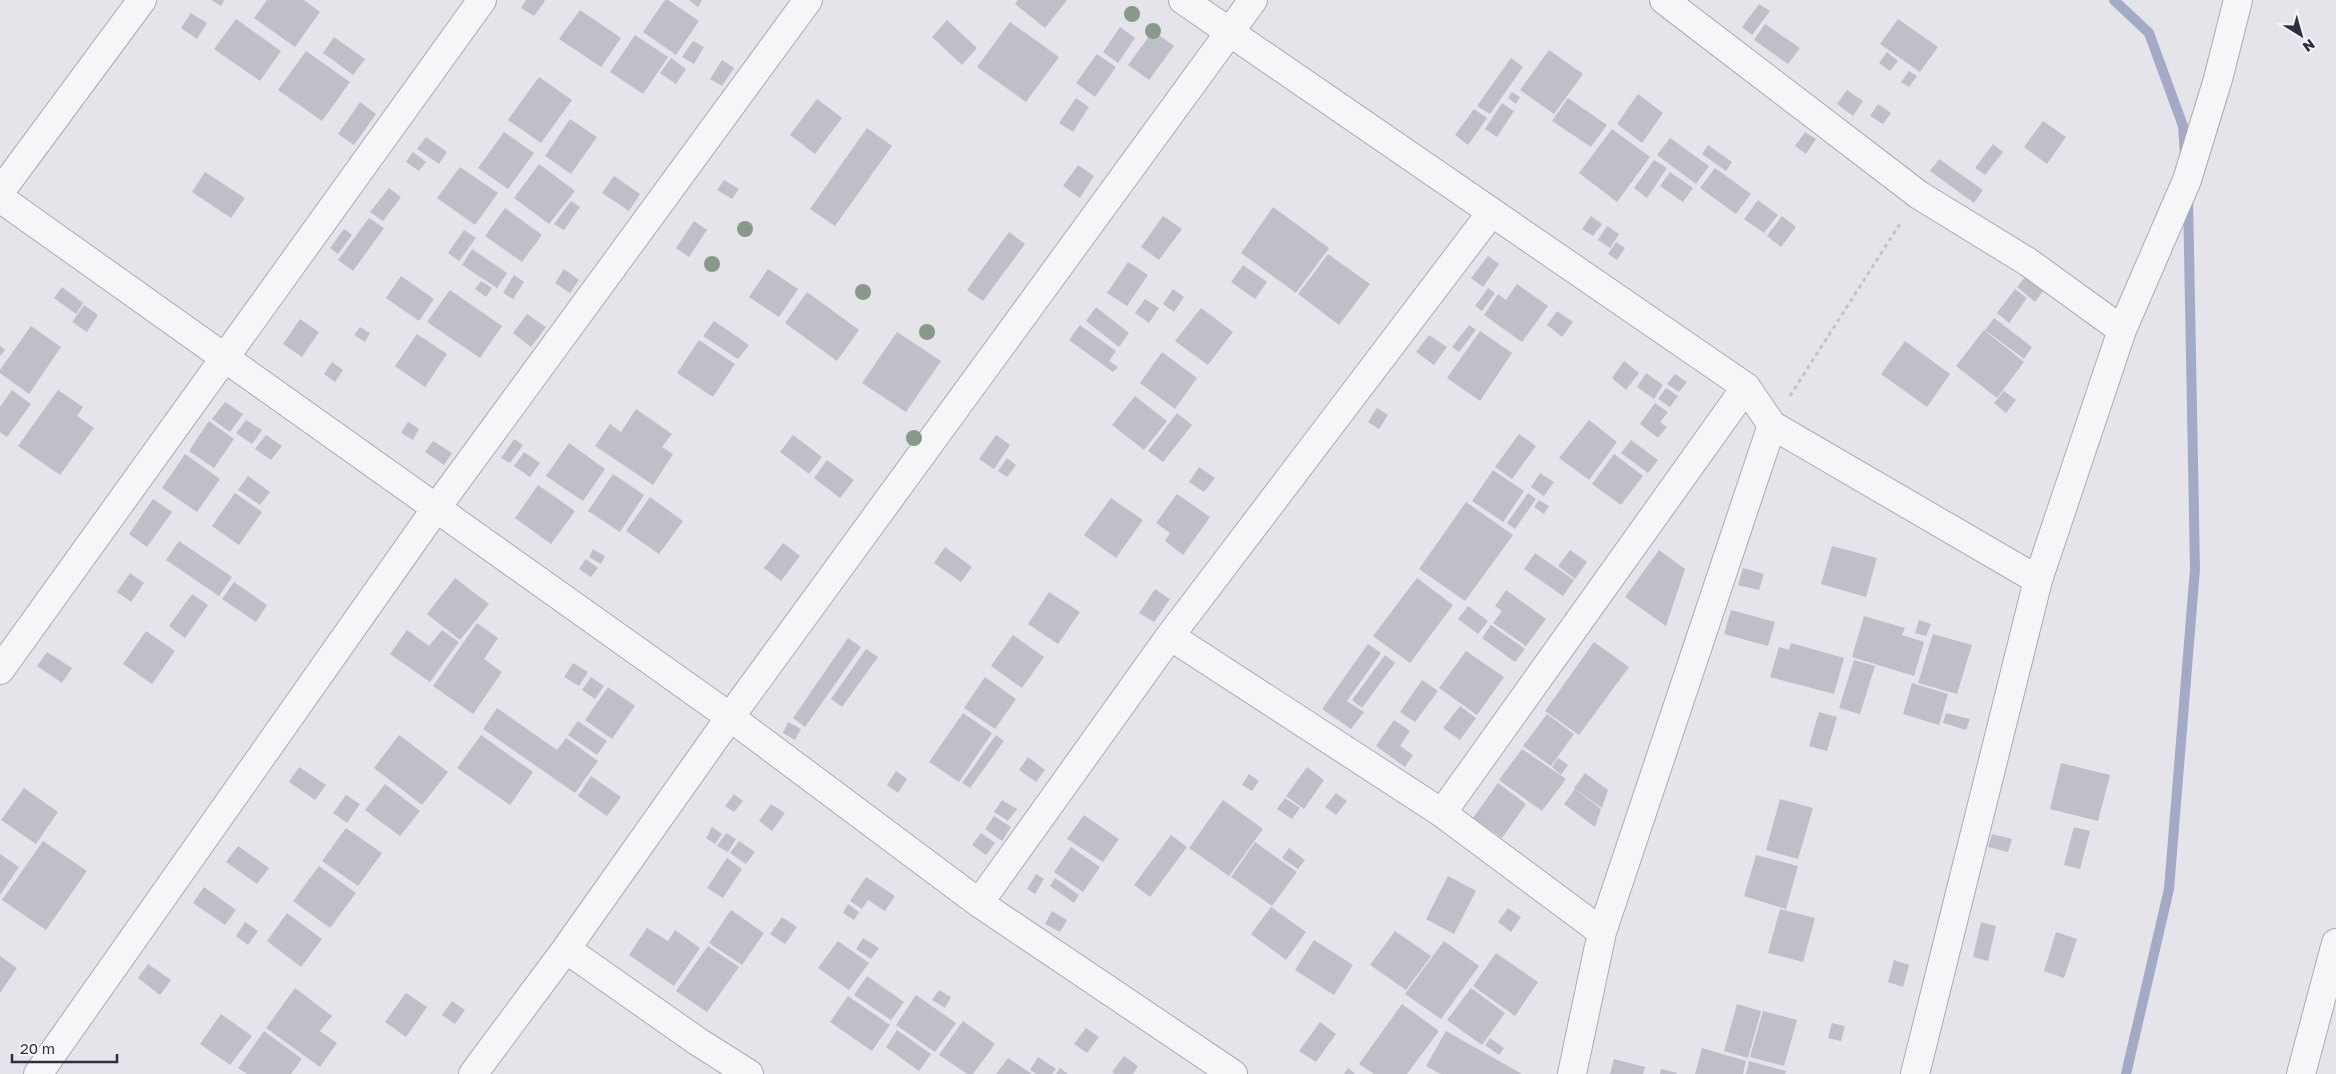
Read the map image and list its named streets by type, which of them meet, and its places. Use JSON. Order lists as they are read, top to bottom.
{
  "scale_bar": "20 m",
  "north": "bottom right"
}
